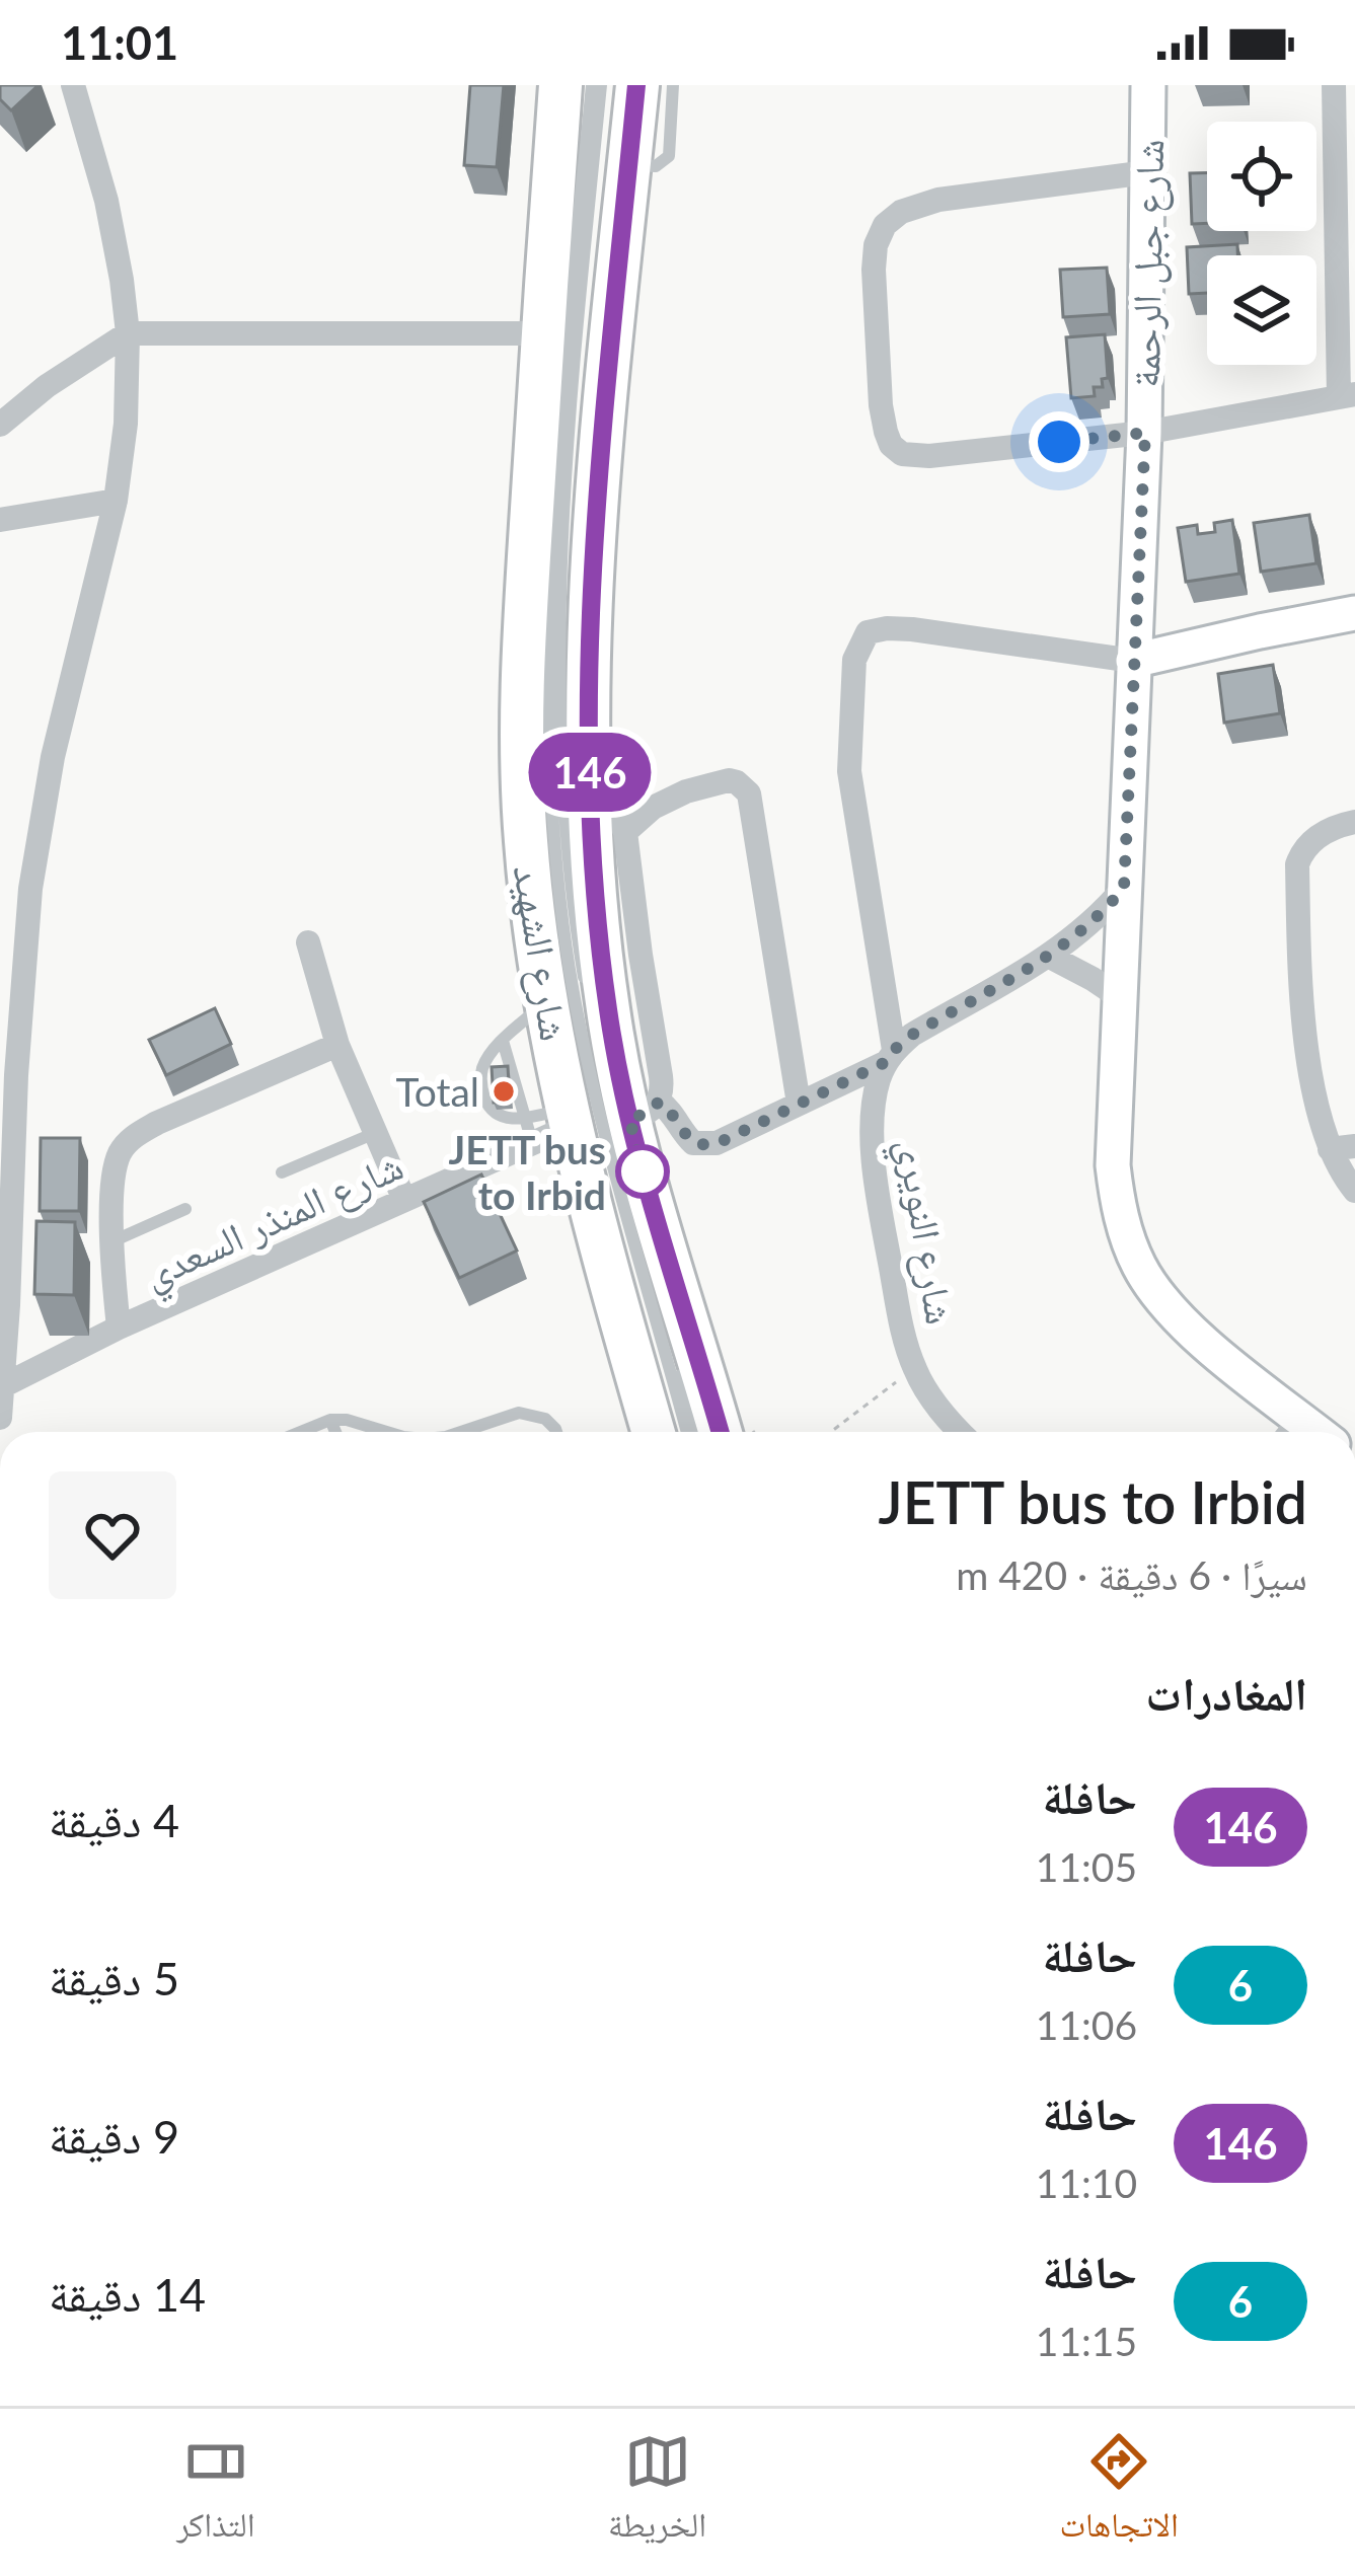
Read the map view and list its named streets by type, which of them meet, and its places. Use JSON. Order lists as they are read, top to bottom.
{
  "streets": {
    "highway": ["شارع الشهيد"],
    "street": ["شارع جبل الرحمة", "شارع المنذر السعدي", "شارع النويري"]
  },
  "crossings": [
    ["شارع جبل الرحمة", "شارع النويري"],
    ["شارع الشهيد", "شارع المنذر السعدي"]
  ],
  "places": ["Total", "JETT bus to Irbid"],
  "lines": ["bus line 146"],
  "page": {
    "status": "11:01",
    "on_map": "146",
    "heading": [
      ["JETT bus to Irbid", "سيرًا · 6 دقيقة · 420 m"],
      "المغادرات"
    ],
    "list": [
      {
        "mark": "146",
        "name": "حافلة",
        "note": "11:05",
        "value": "4 دقيقة"
      },
      {
        "mark": "6",
        "name": "حافلة",
        "note": "11:06",
        "value": "5 دقيقة"
      },
      {
        "mark": "146",
        "name": "حافلة",
        "note": "11:10",
        "value": "9 دقيقة"
      },
      {
        "mark": "6",
        "name": "حافلة",
        "note": "11:15",
        "value": "14 دقيقة"
      }
    ],
    "tabs": ["الاتجاهات", "الخريطة", "التذاكر"]
  }
}
